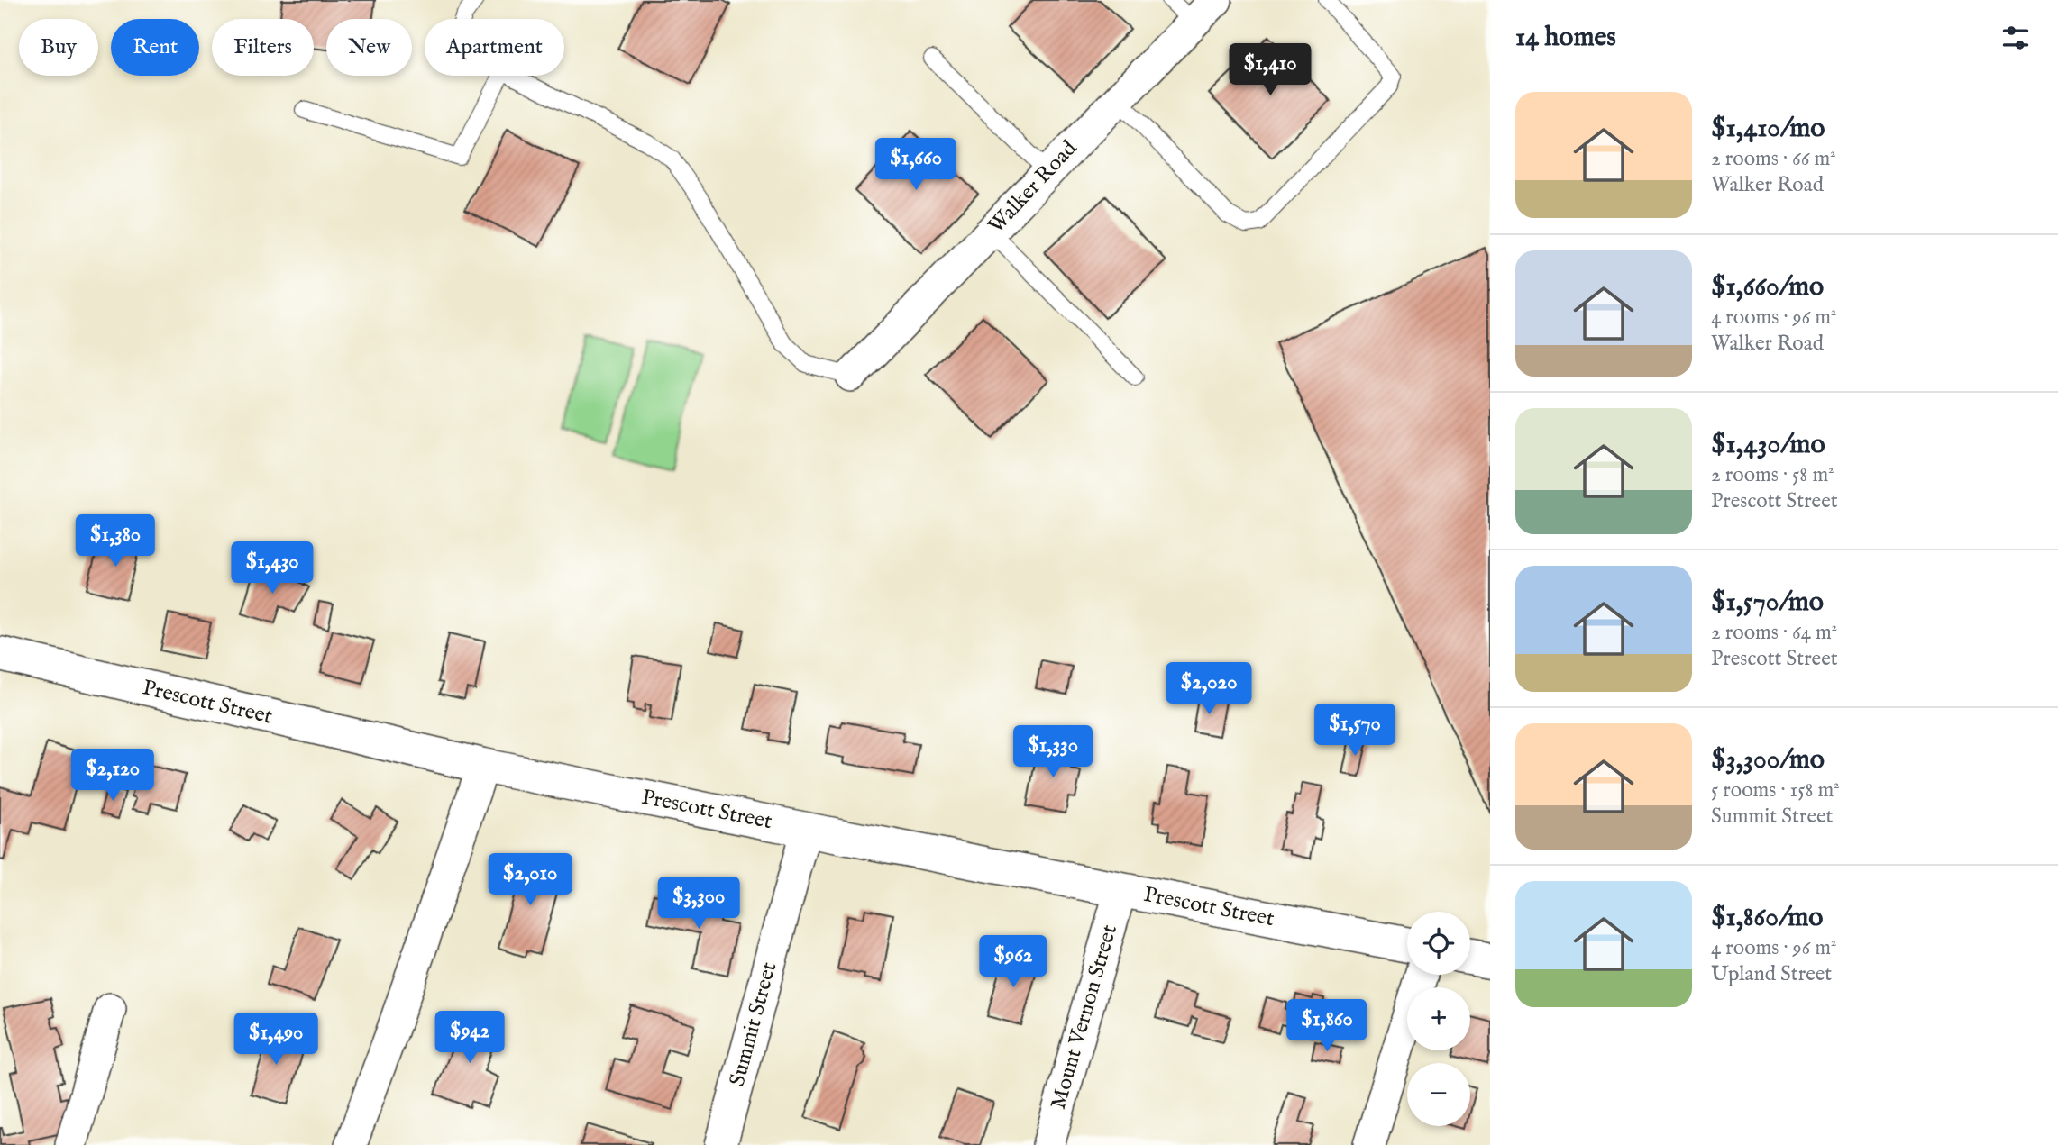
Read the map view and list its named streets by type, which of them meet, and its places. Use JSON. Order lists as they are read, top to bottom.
{
  "streets": {
    "street": [
      "Walker Road",
      "Prescott Street",
      "Mount Vernon Street",
      "Summit Street"
    ]
  },
  "crossings": [
    ["Prescott Street", "Mount Vernon Street"],
    ["Prescott Street", "Summit Street"]
  ],
  "page": {
    "heading": "14 homes",
    "chip": [
      "Buy",
      "Rent",
      "Filters",
      "New",
      "Apartment"
    ],
    "price": [
      "$1,410",
      "$1,660",
      "$1,380",
      "$1,430",
      "$2,020",
      "$1,570",
      "$1,330",
      "$2,120",
      "$2,010",
      "$3,300",
      "$962",
      "$1,860",
      "$942",
      "$1,490"
    ],
    "list": [
      {
        "name": "$1,410/mo",
        "note": "2 rooms · 66 m² · Walker Road"
      },
      {
        "name": "$1,660/mo",
        "note": "4 rooms · 96 m² · Walker Road"
      },
      {
        "name": "$1,430/mo",
        "note": "2 rooms · 58 m² · Prescott Street"
      },
      {
        "name": "$1,570/mo",
        "note": "2 rooms · 64 m² · Prescott Street"
      },
      {
        "name": "$3,300/mo",
        "note": "5 rooms · 158 m² · Summit Street"
      },
      {
        "name": "$1,860/mo",
        "note": "4 rooms · 96 m² · Upland Street"
      }
    ],
    "map_buttons": ["+", "−"]
  }
}
